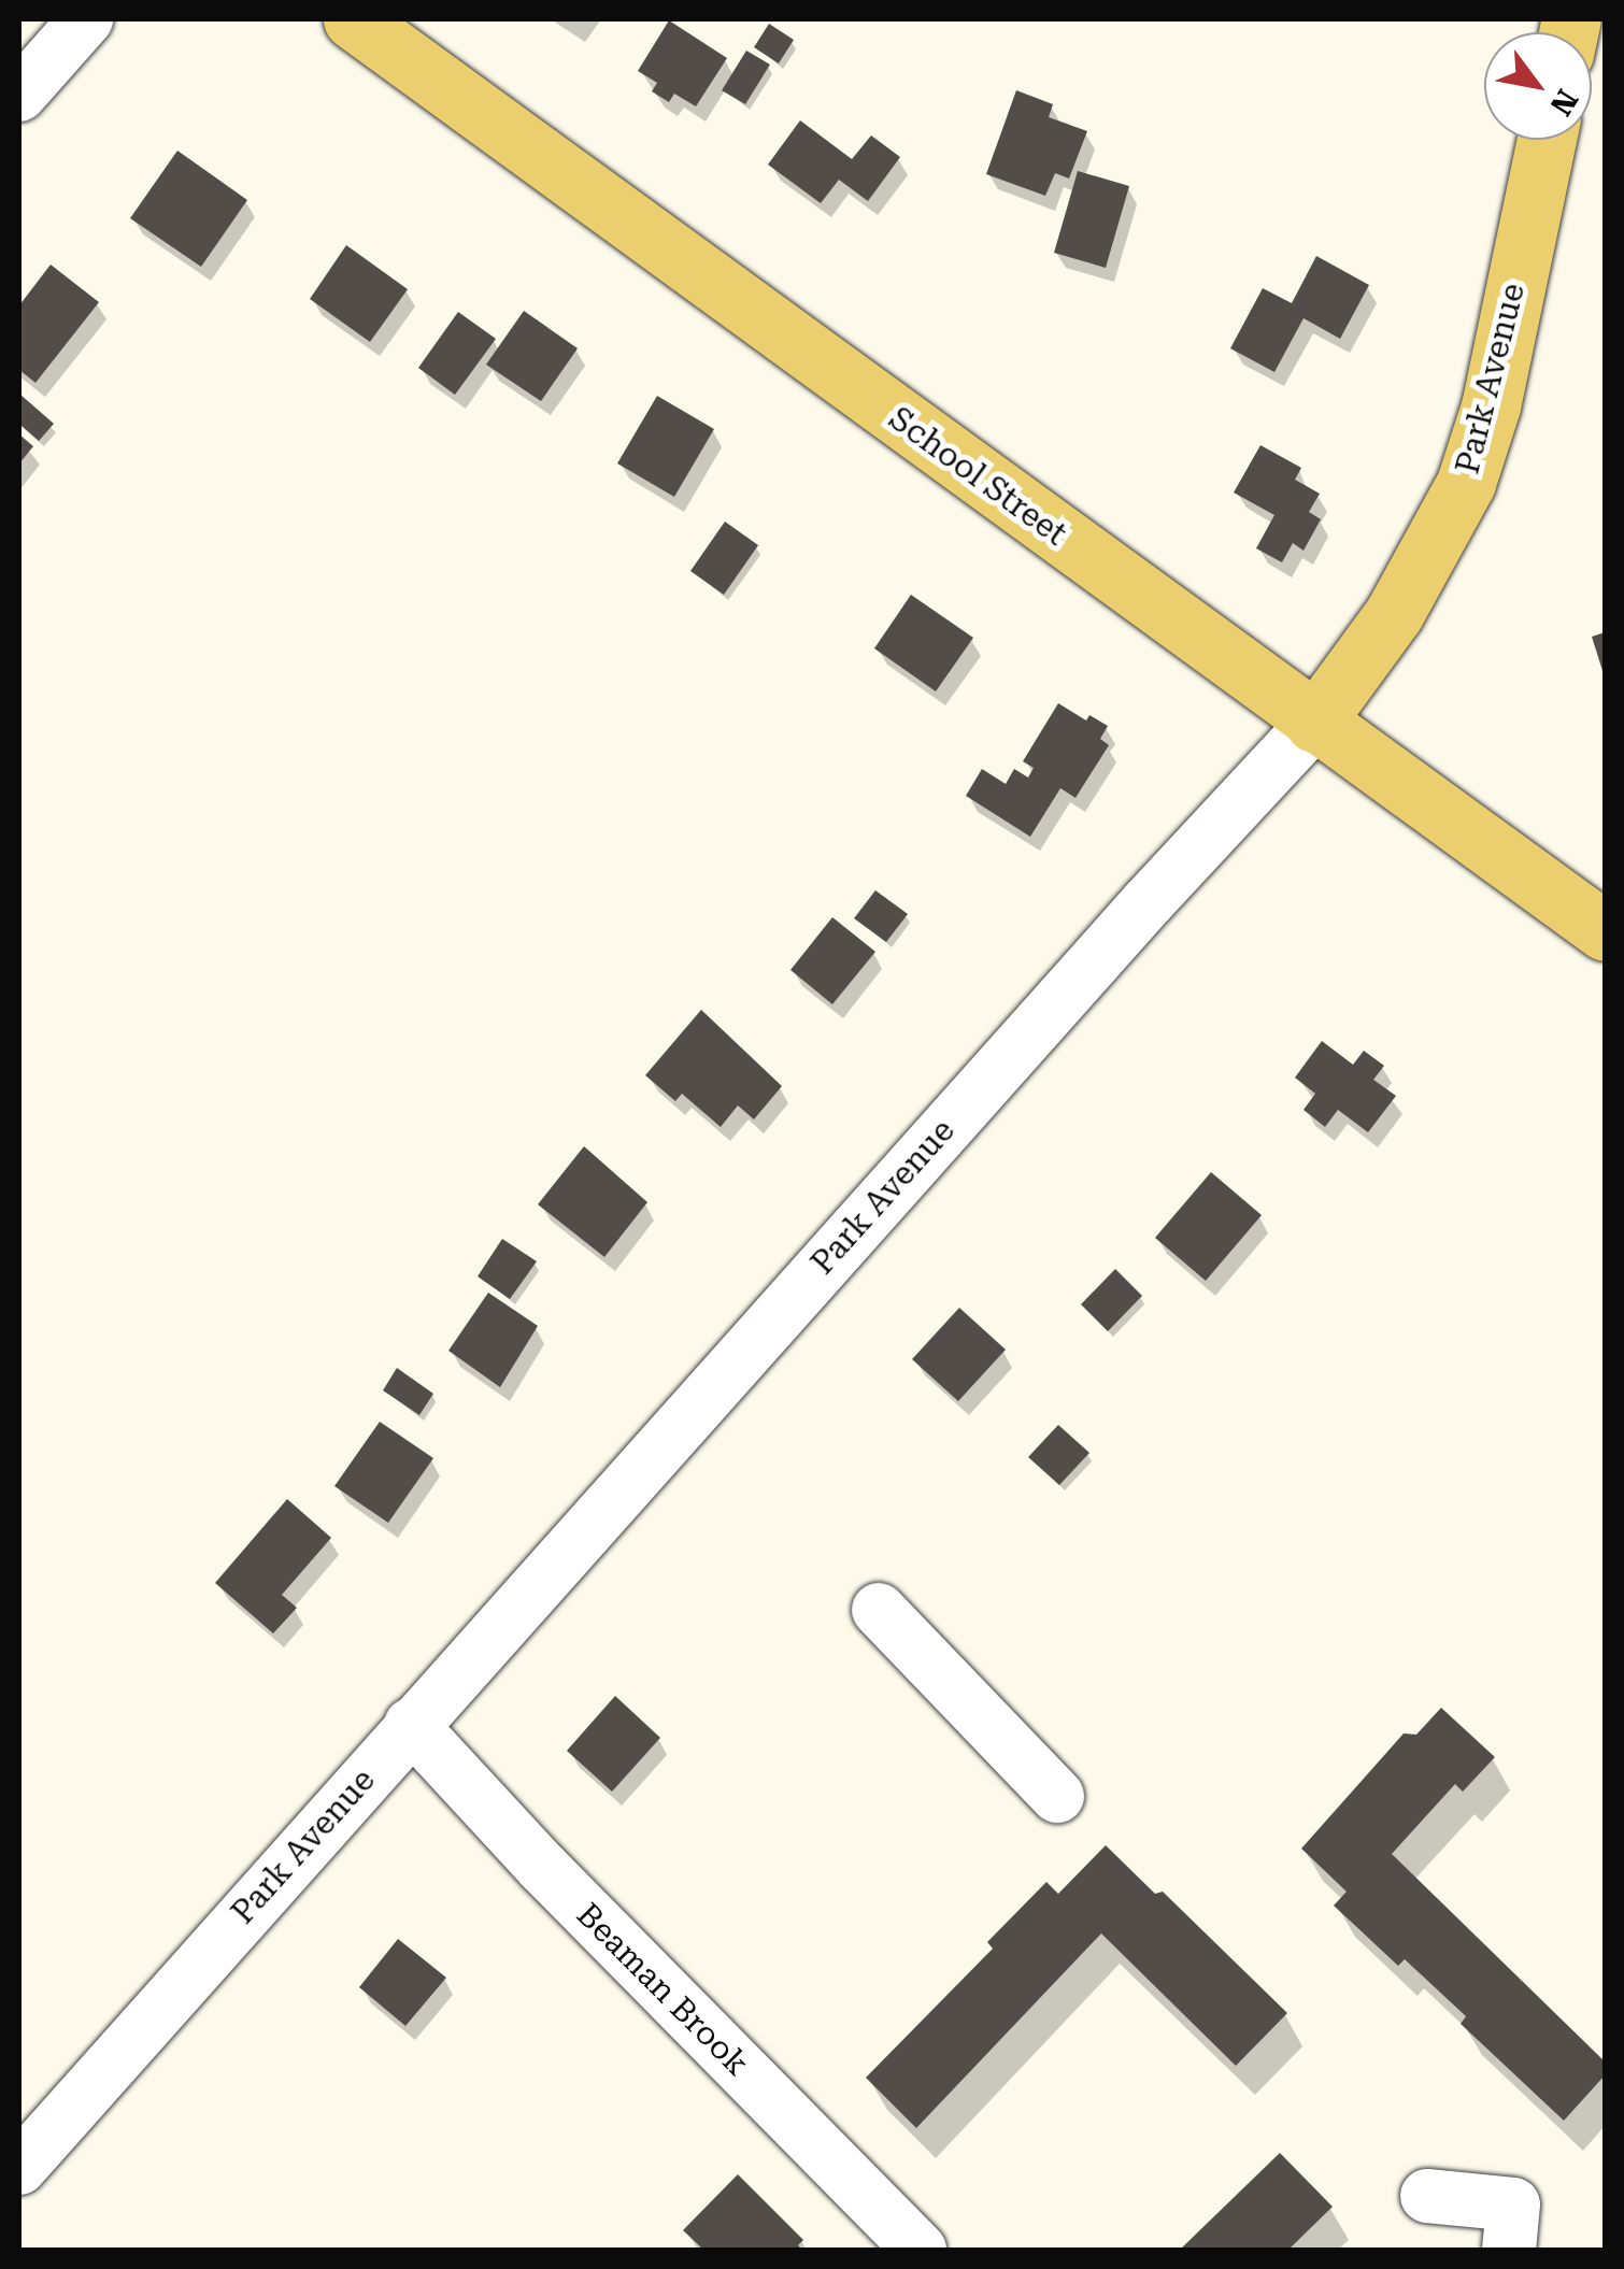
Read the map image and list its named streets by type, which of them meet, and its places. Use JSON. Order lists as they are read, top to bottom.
{
  "streets": {
    "main road": ["Park Avenue", "School Street"],
    "street": ["Beaman Brook"]
  },
  "crossings": [
    ["Park Avenue", "School Street"],
    ["Park Avenue", "Beaman Brook"]
  ],
  "north": "bottom right"
}
